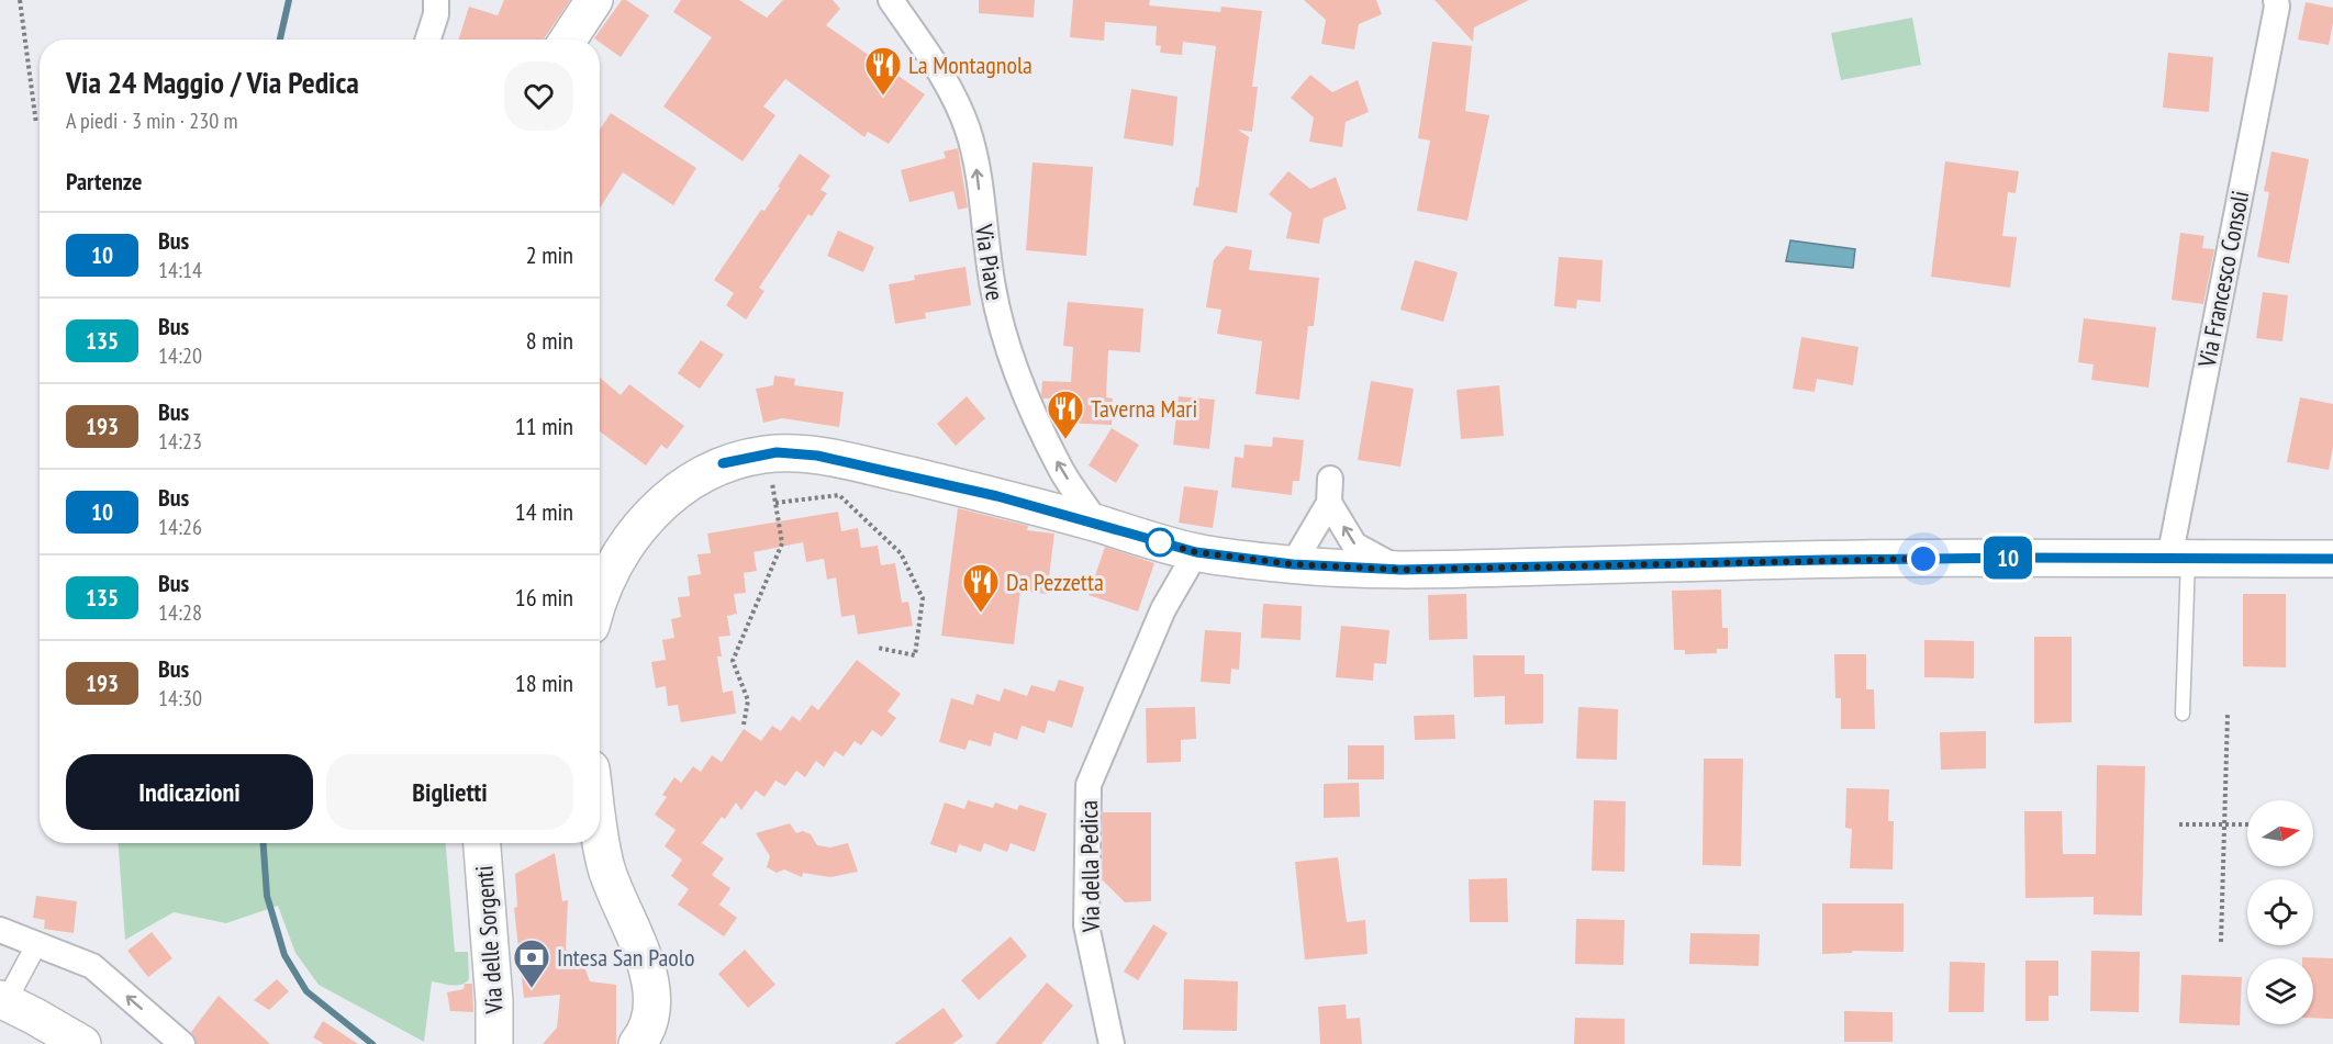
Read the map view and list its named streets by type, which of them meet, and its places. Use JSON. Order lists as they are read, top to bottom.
{
  "streets": {
    "main road": ["Via delle Sorgenti"],
    "street": ["Via Piave", "Via Francesco Consoli", "Via della Pedica"]
  },
  "one_way": ["Via Piave"],
  "places": {
    "restaurant": ["La Montagnola", "Taverna Mari", "Da Pezzetta"],
    "bank": ["Intesa San Paolo"]
  },
  "lines": ["bus line 10"],
  "north": "right",
  "page": {
    "on_map": "10",
    "heading": [
      ["Via 24 Maggio / Via Pedica", "A piedi · 3 min · 230 m"],
      "Partenze"
    ],
    "list": [
      {
        "mark": "10",
        "name": "Bus",
        "note": "14:14",
        "value": "2 min"
      },
      {
        "mark": "135",
        "name": "Bus",
        "note": "14:20",
        "value": "8 min"
      },
      {
        "mark": "193",
        "name": "Bus",
        "note": "14:23",
        "value": "11 min"
      },
      {
        "mark": "10",
        "name": "Bus",
        "note": "14:26",
        "value": "14 min"
      },
      {
        "mark": "135",
        "name": "Bus",
        "note": "14:28",
        "value": "16 min"
      },
      {
        "mark": "193",
        "name": "Bus",
        "note": "14:30",
        "value": "18 min"
      }
    ],
    "buttons": ["Indicazioni", "Biglietti"]
  }
}
